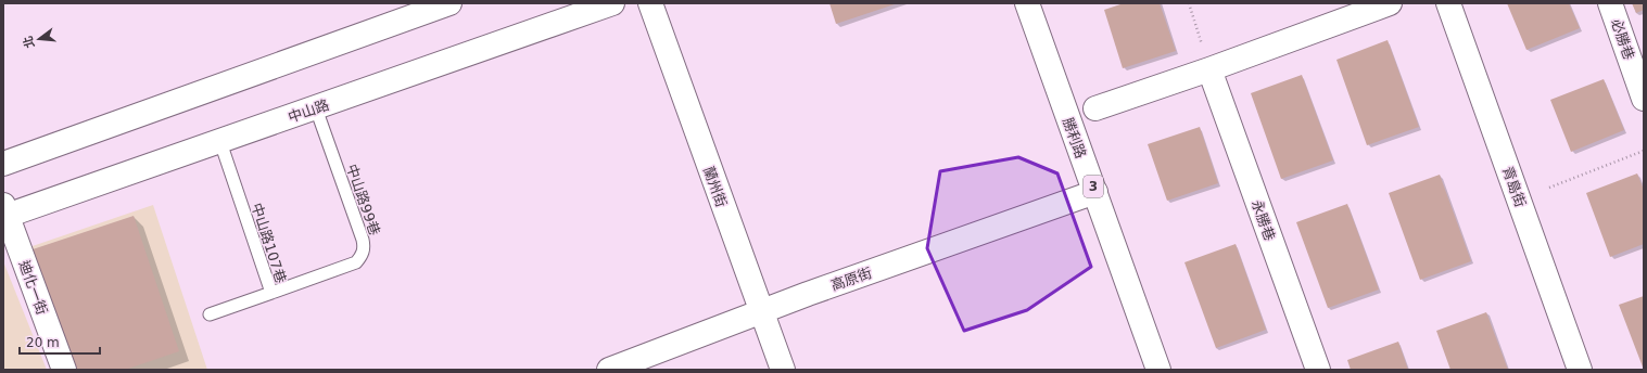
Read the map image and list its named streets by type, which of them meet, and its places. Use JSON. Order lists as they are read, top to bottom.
{
  "streets": {
    "street": [
      "必勝巷",
      "中山路",
      "勝利路",
      "蘭州街",
      "3",
      "青島街",
      "永勝巷",
      "高原街",
      "迪化一街"
    ],
    "lane": ["中山路99巷", "中山路107巷"]
  },
  "crossings": [
    ["中山路", "中山路99巷"],
    ["中山路", "中山路107巷"],
    ["中山路", "迪化一街"],
    ["勝利路", "高原街"],
    ["蘭州街", "高原街"],
    ["中山路99巷", "中山路107巷"]
  ],
  "scale_bar": "20 m",
  "north": "left"
}
